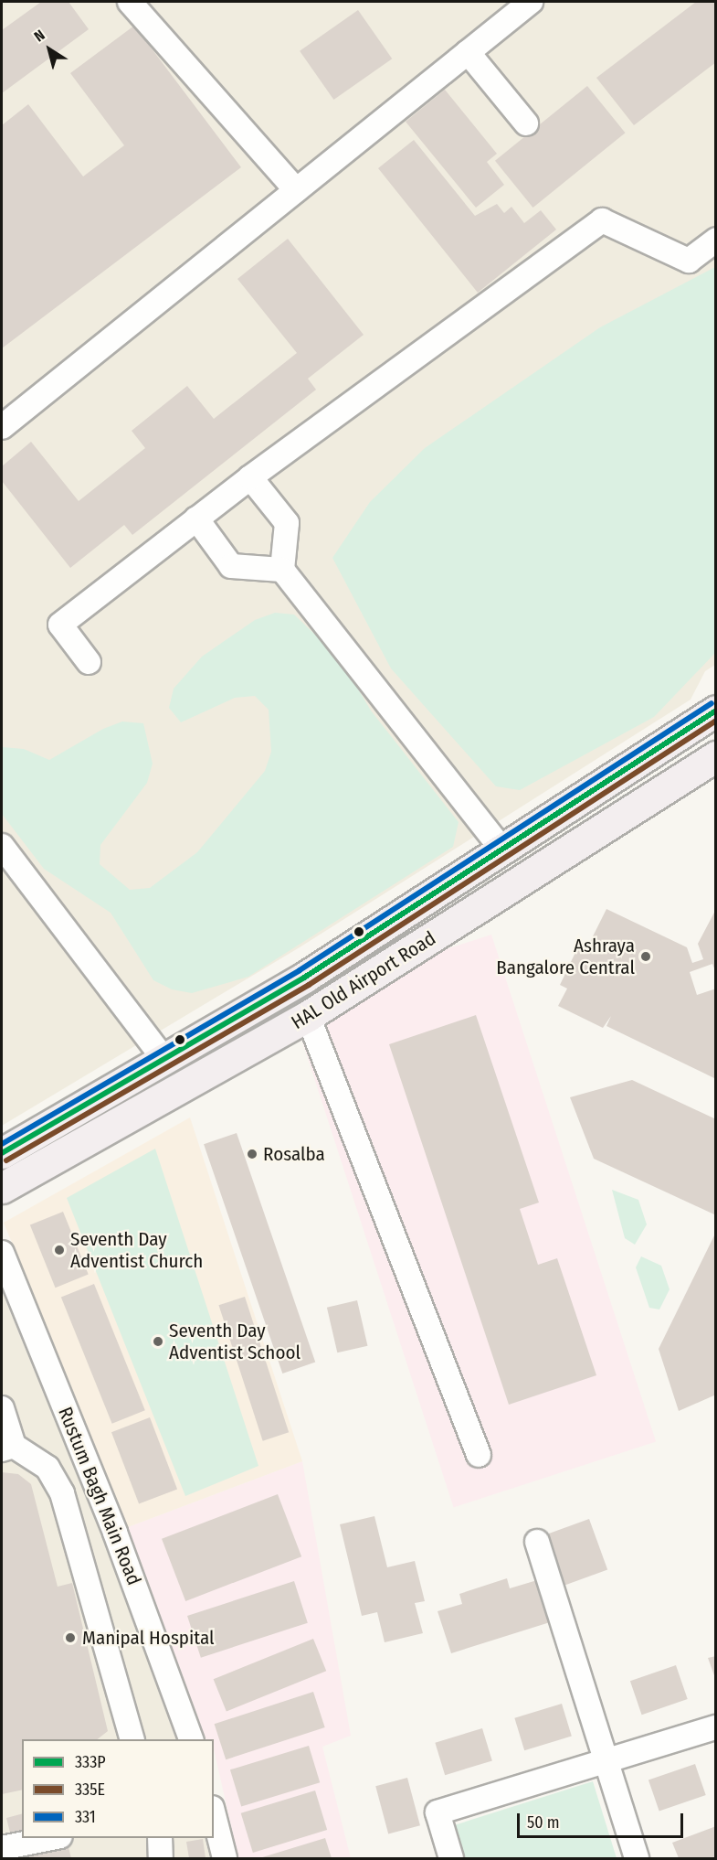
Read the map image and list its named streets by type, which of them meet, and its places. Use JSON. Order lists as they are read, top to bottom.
{
  "streets": {
    "main road": ["HAL Old Airport Road"],
    "street": ["Rustum Bagh Main Road"]
  },
  "places": [
    "Ashraya Bangalore Central",
    "Rosalba",
    "Seventh Day Adventist Church",
    "Seventh Day Adventist School",
    "Manipal Hospital"
  ],
  "lines": ["transit line 331", "transit line 333P", "transit line 335E"],
  "legend": ["333P", "335E", "331"],
  "scale_bar": "50 m",
  "north": "top left"
}
